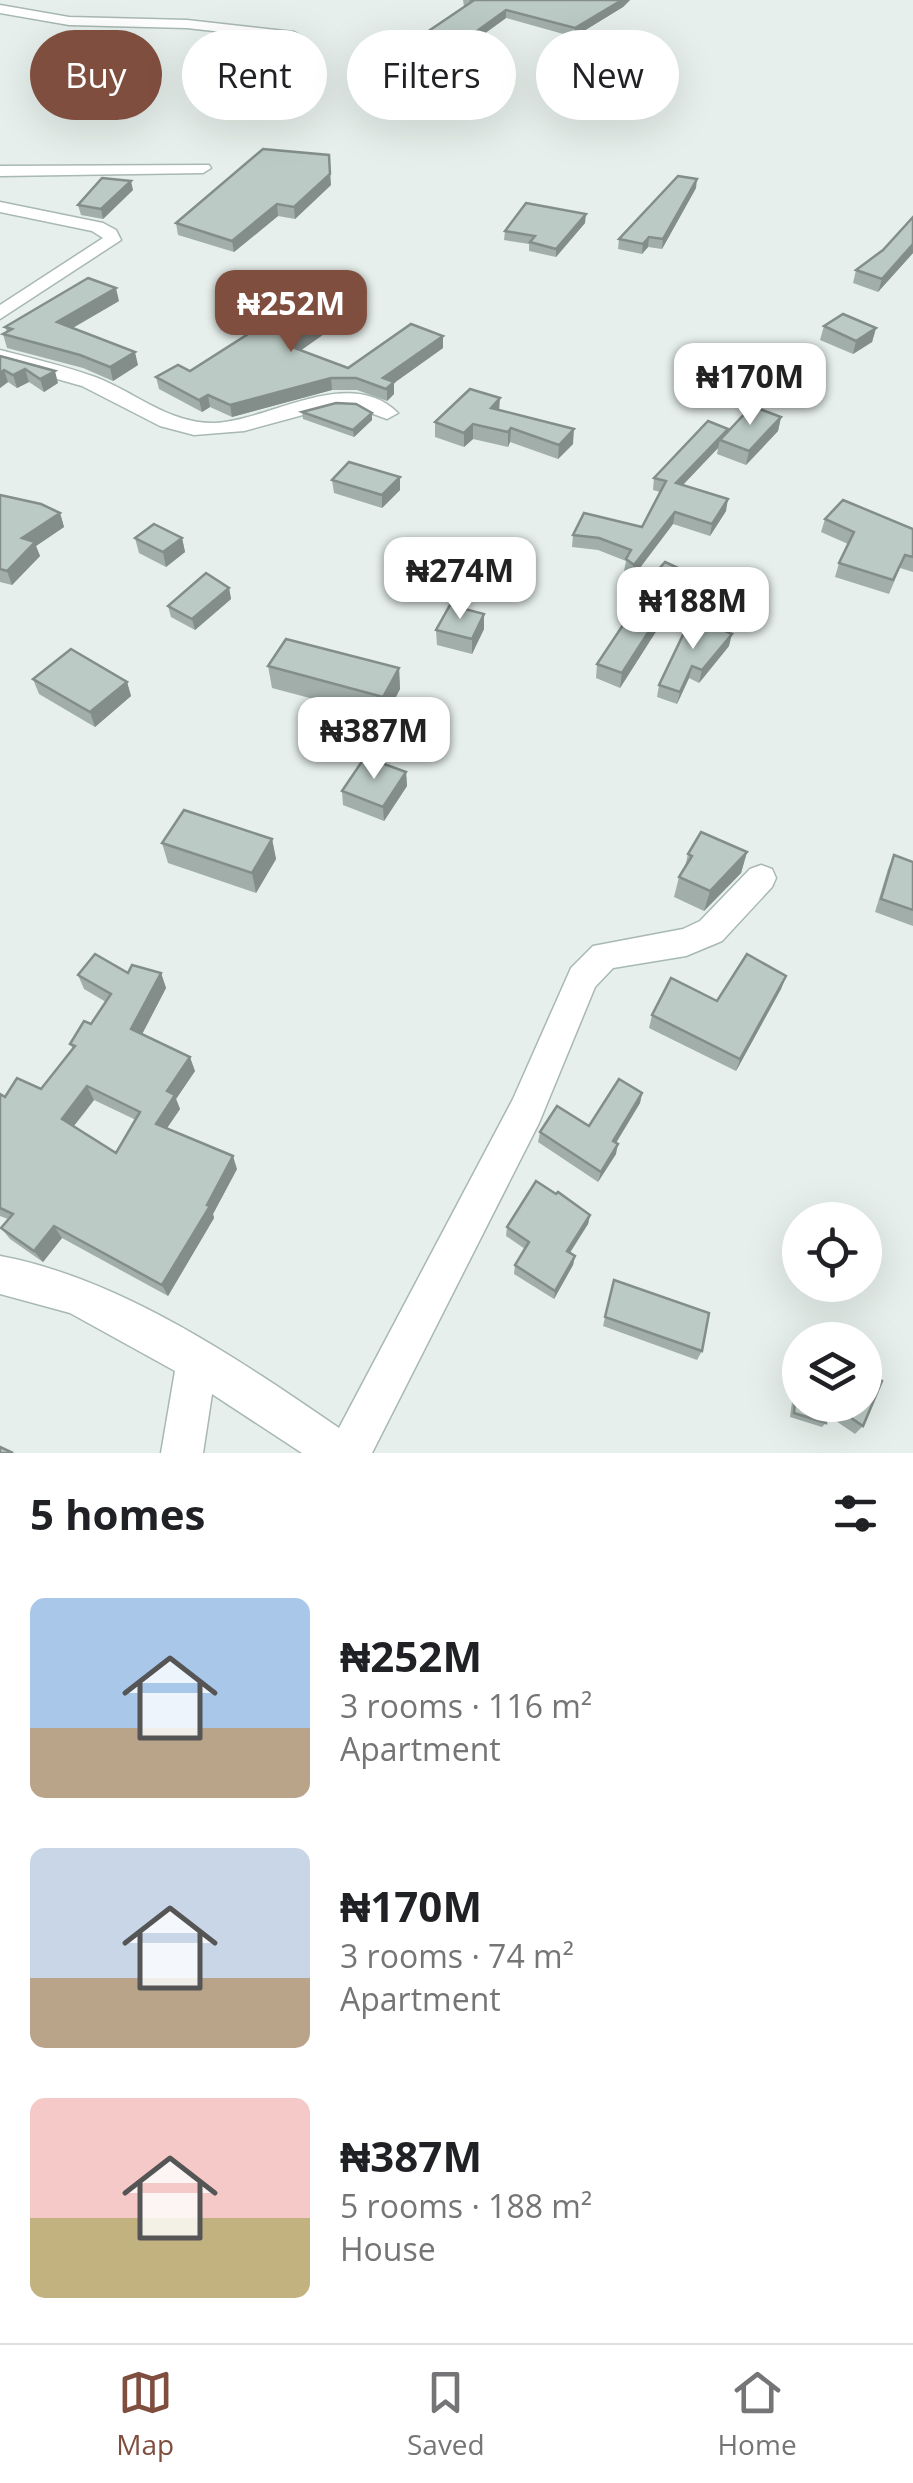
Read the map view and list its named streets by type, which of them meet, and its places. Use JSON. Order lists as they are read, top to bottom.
{
  "page": {
    "chip": [
      "Buy",
      "Rent",
      "Filters",
      "New"
    ],
    "price": [
      "₦252M",
      "₦170M",
      "₦274M",
      "₦188M",
      "₦387M"
    ],
    "heading": "5 homes",
    "list": [
      {
        "name": "₦252M",
        "note": "3 rooms · 116 m² · Apartment"
      },
      {
        "name": "₦170M",
        "note": "3 rooms · 74 m² · Apartment"
      },
      {
        "name": "₦387M",
        "note": "5 rooms · 188 m² · House"
      }
    ],
    "tabs": ["Map", "Saved", "Home"]
  }
}
